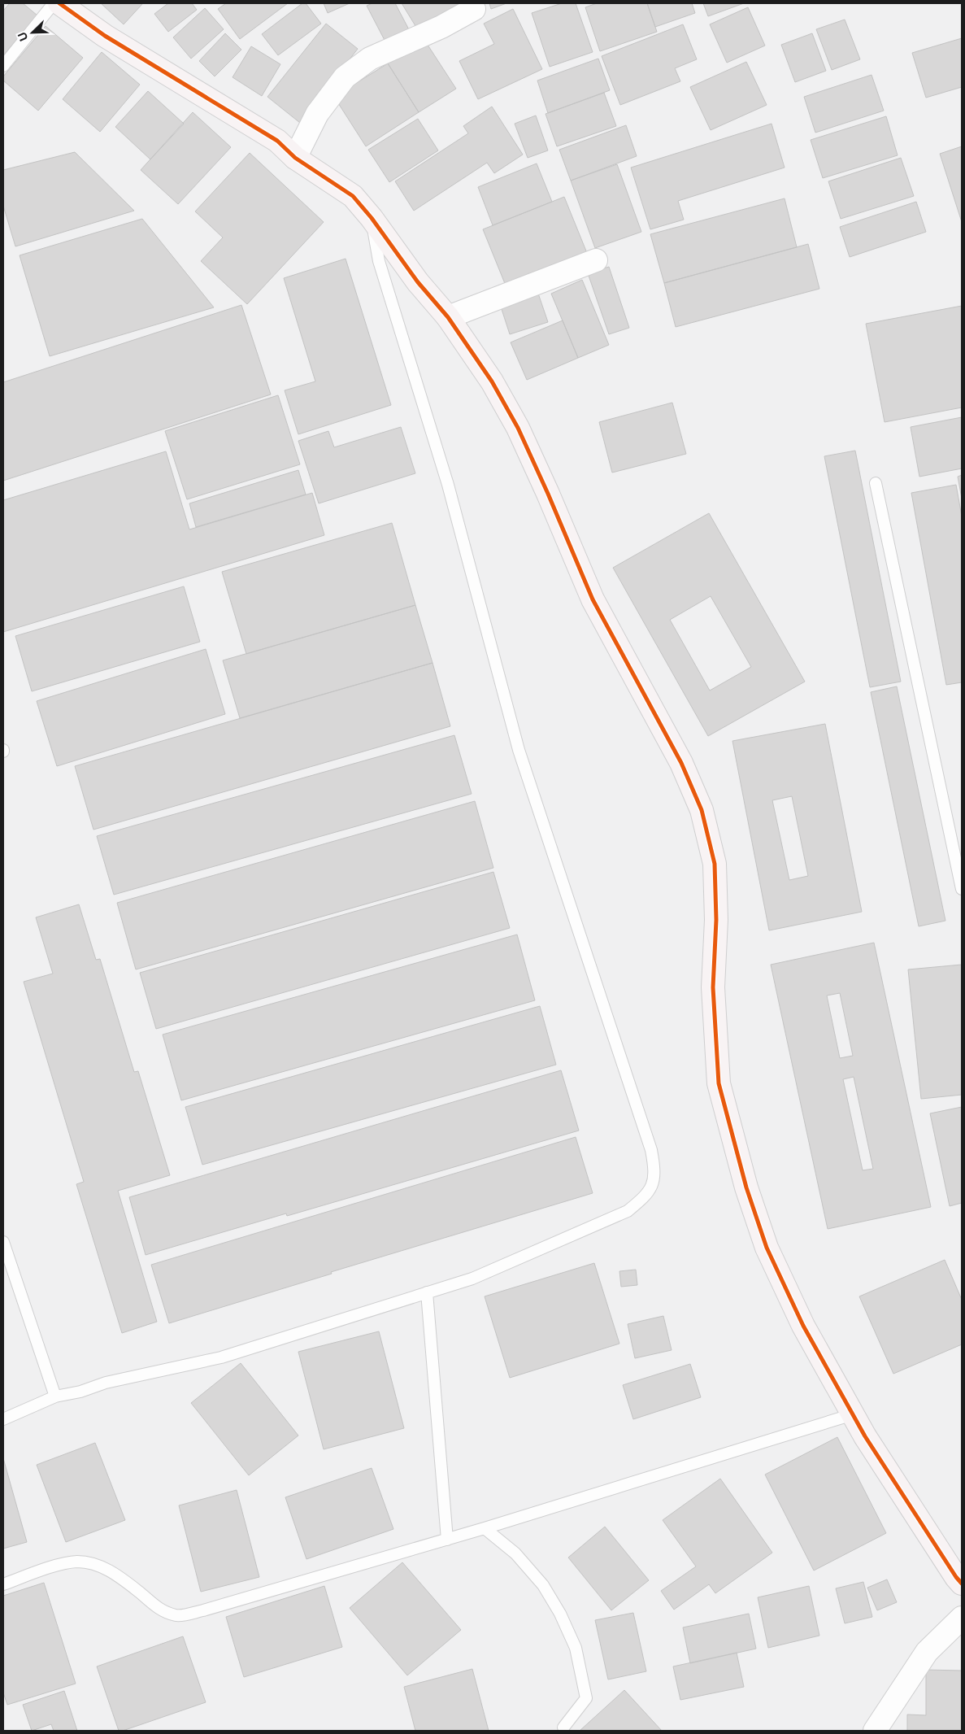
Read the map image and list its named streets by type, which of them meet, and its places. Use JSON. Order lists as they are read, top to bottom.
{
  "north": "bottom left"
}
